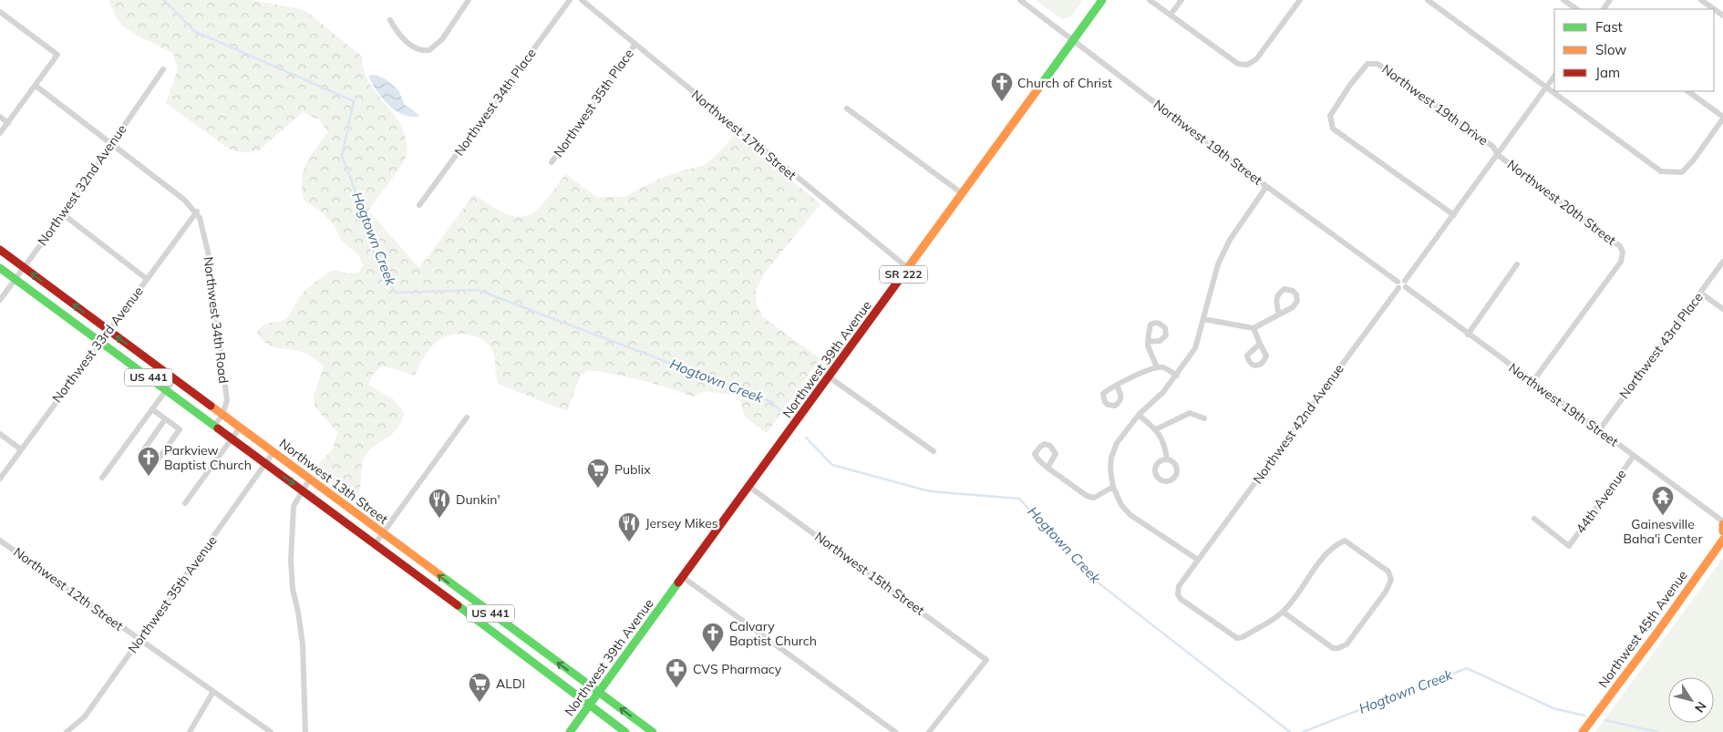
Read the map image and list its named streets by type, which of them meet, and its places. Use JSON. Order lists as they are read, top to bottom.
{
  "streets": {
    "main road": [
      "SR 222",
      "Northwest 39th Avenue",
      "US 441",
      "Northwest 13th Street",
      "Northwest 45th Avenue"
    ],
    "street": [
      "Northwest 34th Place",
      "Northwest 35th Place",
      "Northwest 19th Drive",
      "Northwest 17th Street",
      "Northwest 19th Street",
      "Northwest 32nd Avenue",
      "Northwest 20th Street",
      "Northwest 34th Road",
      "Northwest 33rd Avenue",
      "Northwest 43rd Place",
      "Northwest 42nd Avenue",
      "44th Avenue",
      "Northwest 15th Street",
      "Northwest 12th Street",
      "Northwest 35th Avenue"
    ]
  },
  "crossings": [
    ["Northwest 35th Place", "Northwest 17th Street"],
    ["Northwest 19th Drive", "Northwest 20th Street"],
    ["Northwest 17th Street", "Northwest 39th Avenue"],
    ["Northwest 19th Street", "Northwest 20th Street"],
    ["Northwest 19th Street", "Northwest 43rd Place"],
    ["Northwest 19th Street", "Northwest 39th Avenue"],
    ["Northwest 19th Street", "44th Avenue"],
    ["Northwest 32nd Avenue", "Northwest 13th Street"],
    ["Northwest 34th Road", "Northwest 33rd Avenue"],
    ["Northwest 34th Road", "Northwest 13th Street"],
    ["Northwest 33rd Avenue", "Northwest 13th Street"],
    ["Northwest 39th Avenue", "Northwest 13th Street"],
    ["Northwest 39th Avenue", "Northwest 15th Street"],
    ["Northwest 13th Street", "Northwest 35th Avenue"],
    ["Northwest 12th Street", "Northwest 35th Avenue"]
  ],
  "water": ["Hogtown Creek"],
  "places": {
    "church": ["Church of Christ", "Parkview Baptist Church", "Calvary Baptist Church"],
    "supermarket": ["Publix", "ALDI"],
    "temple": ["Gainesville Baha'i Center"],
    "restaurant": ["Dunkin'", "Jersey Mikes"],
    "pharmacy": ["CVS Pharmacy"]
  },
  "legend": ["Fast", "Slow", "Jam"],
  "north": "bottom right"
}
